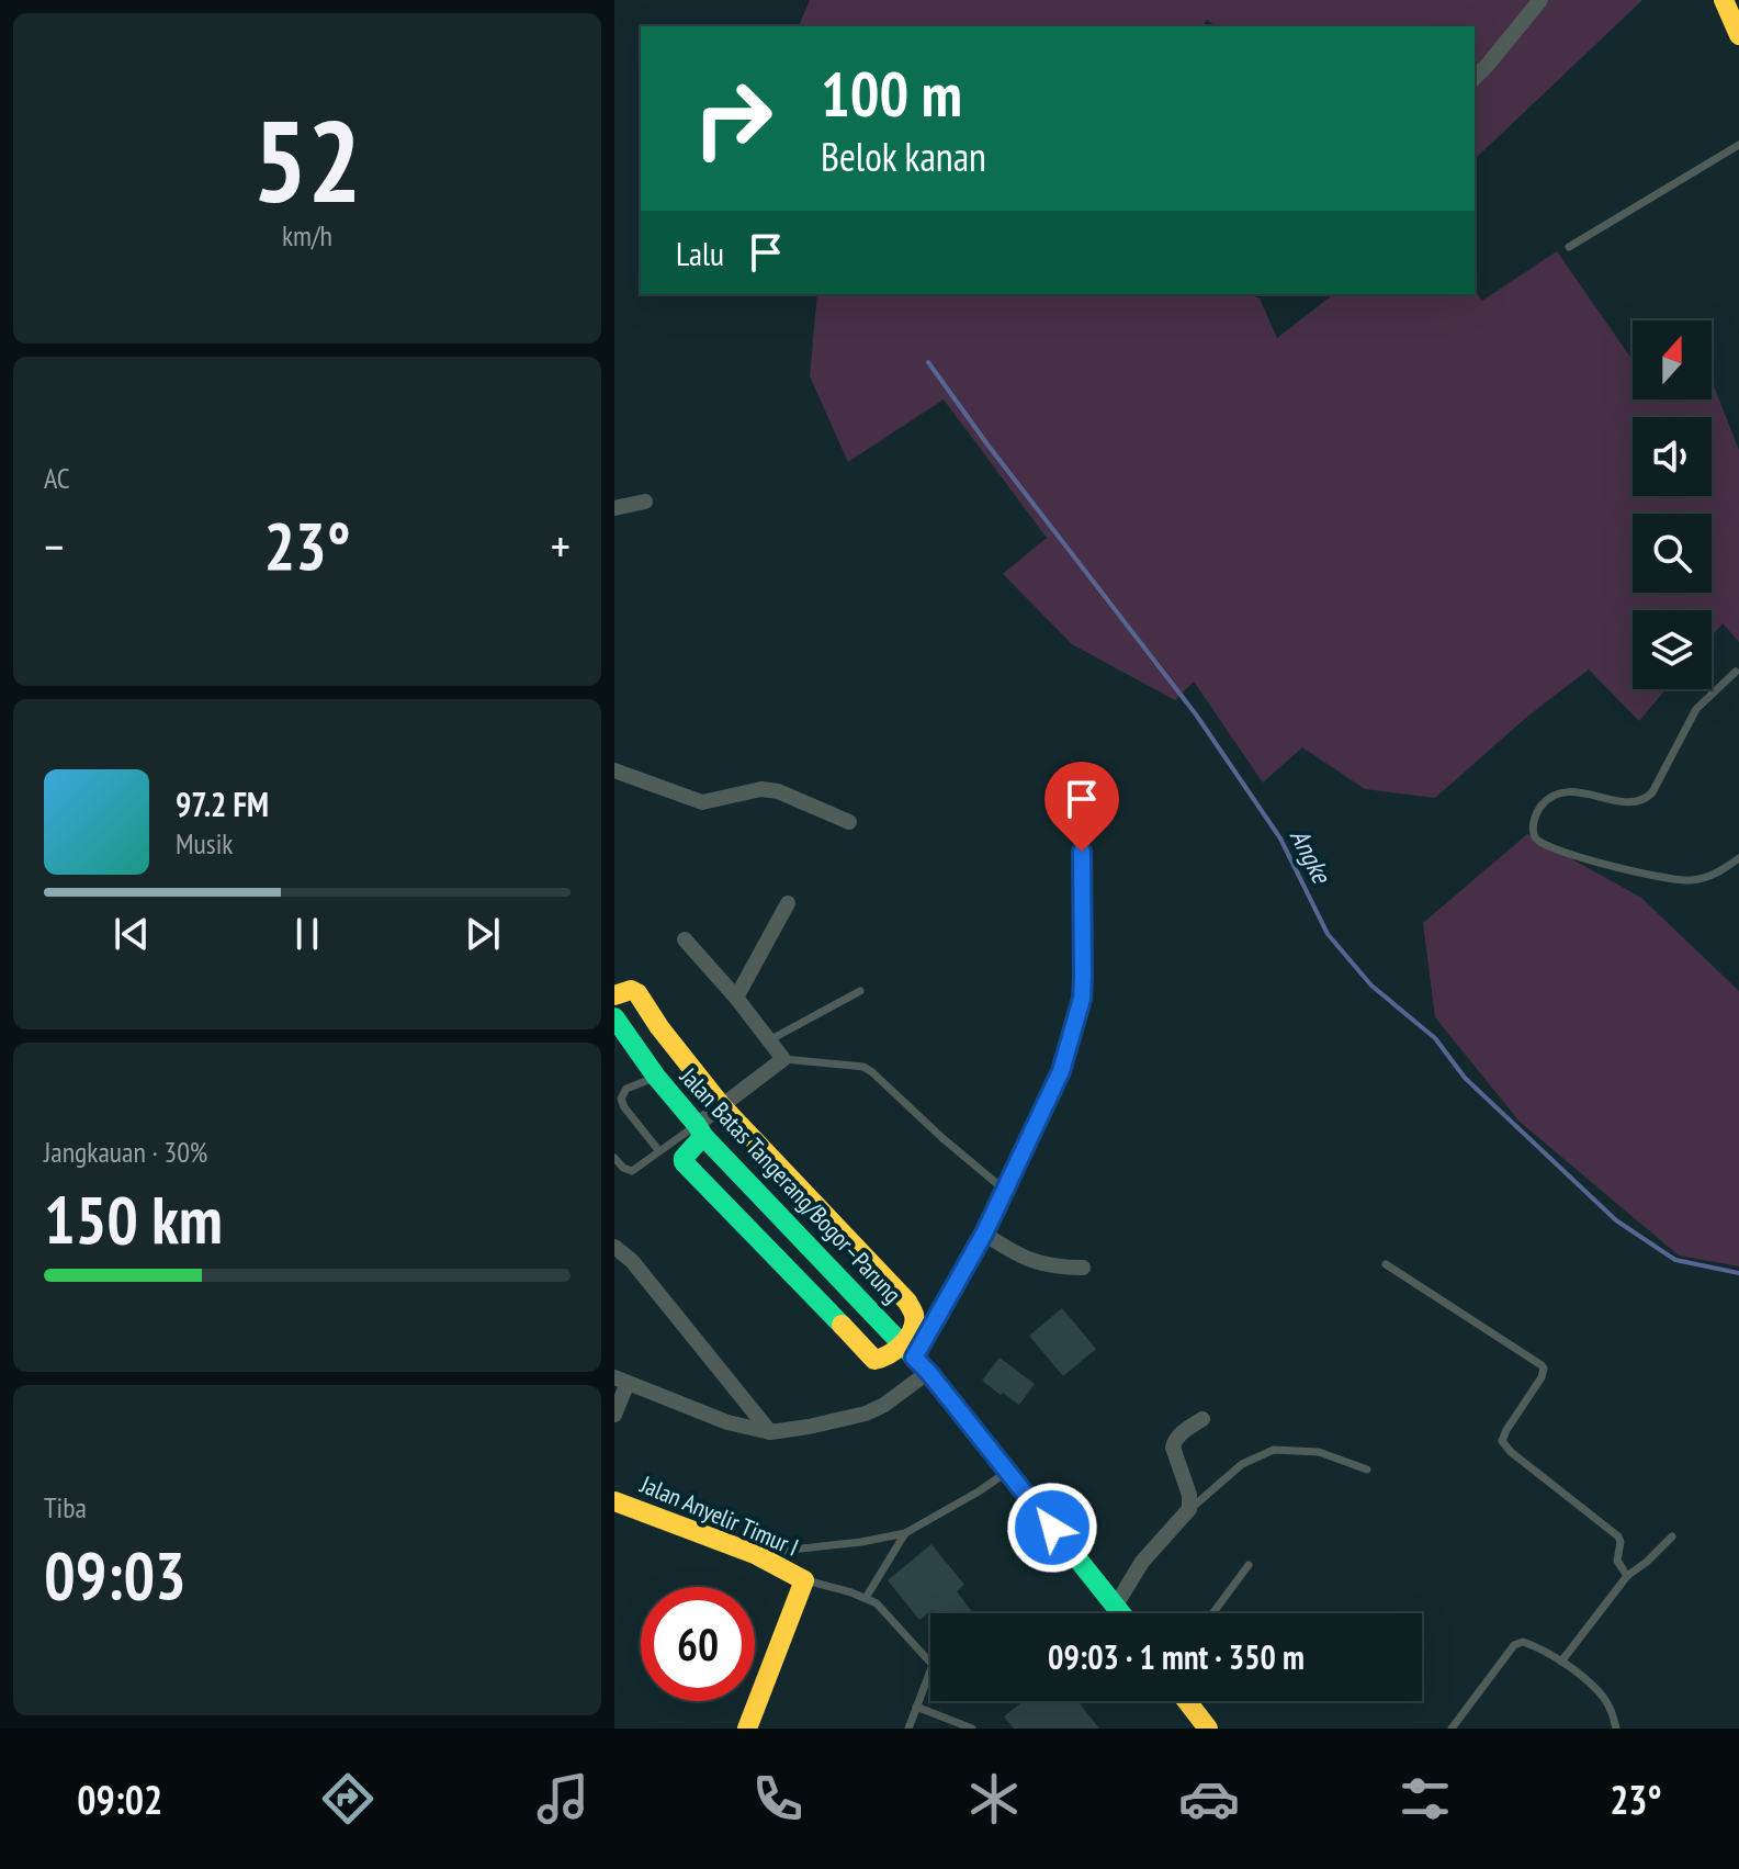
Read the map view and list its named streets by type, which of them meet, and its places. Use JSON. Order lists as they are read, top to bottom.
{
  "streets": {
    "street": ["Jalan Batas Tangerang/Bogor–Parung", "Jalan Anyelir Timur I"]
  },
  "water": ["Angke"],
  "north": "top",
  "page": {
    "tile": [
      ["52", "km/h"],
      "AC",
      ["Jangkauan · 30%", "150 km"],
      ["Tiba", "09:03"]
    ],
    "turn": ["100 m", "Belok kanan"],
    "then": "Lalu",
    "heat": ["−", "23°", "+"],
    "song": ["97.2 FM", "Musik"],
    "limit": "60",
    "trip": "09:03 · 1 mnt · 350 m",
    "tabs": ["09:02", "23°"]
  }
}
